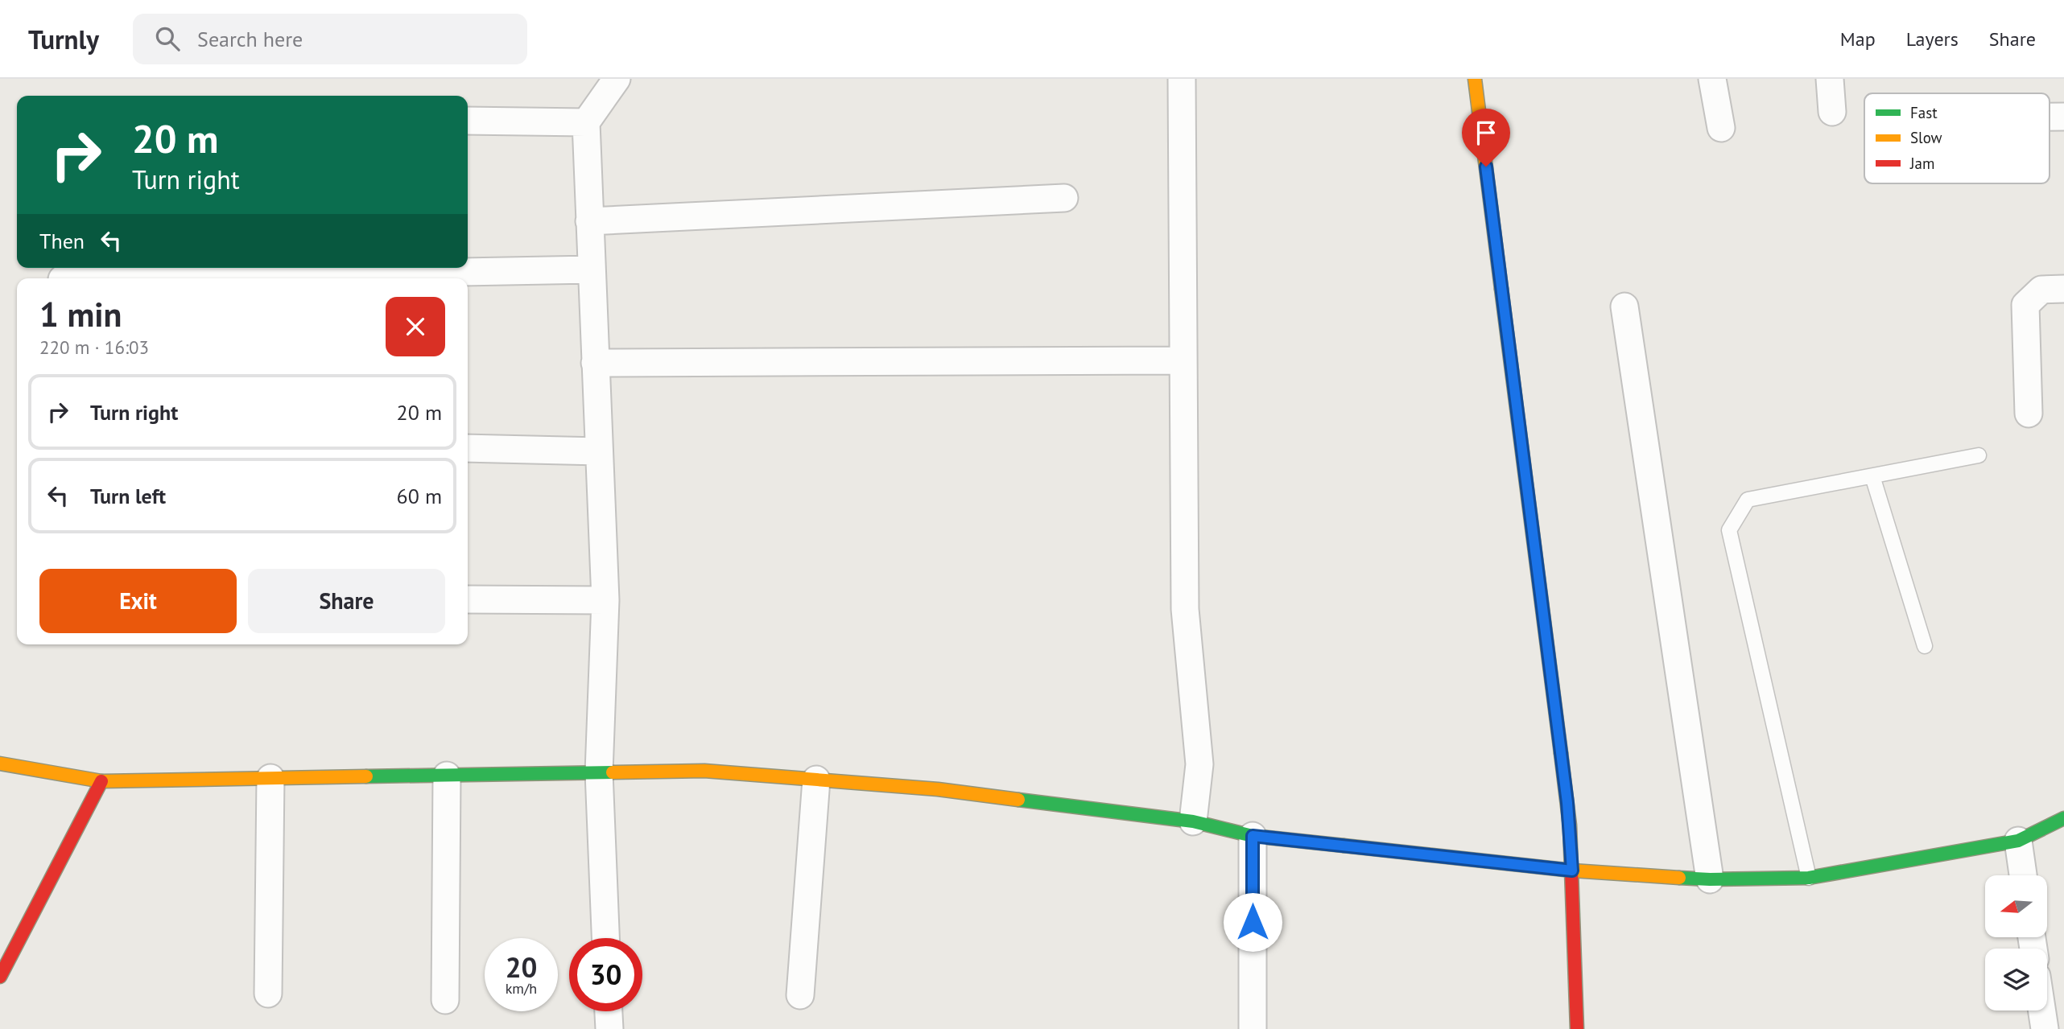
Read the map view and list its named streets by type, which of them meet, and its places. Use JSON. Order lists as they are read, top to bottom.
{
  "legend": ["Fast", "Slow", "Jam"],
  "north": "left",
  "page": {
    "header": "Turnly",
    "search": "Search here",
    "nav": ["Map", "Layers", "Share"],
    "turn": ["20 m", "Turn right"],
    "then": "Then",
    "heading": ["1 min", "220 m · 16:03"],
    "list": [
      {
        "name": "Turn right",
        "value": "20 m"
      },
      {
        "name": "Turn left",
        "value": "60 m"
      }
    ],
    "buttons": ["Exit", "Share"],
    "speed": "20 km/h",
    "limit": "30"
  }
}
